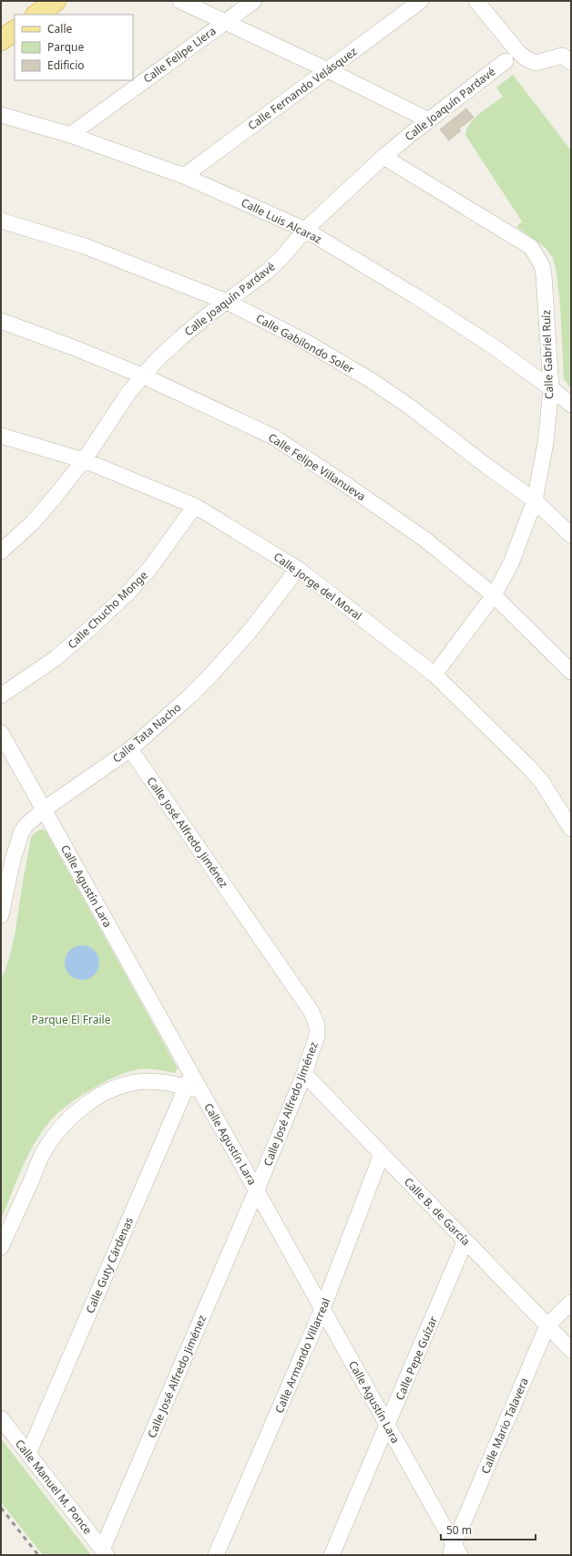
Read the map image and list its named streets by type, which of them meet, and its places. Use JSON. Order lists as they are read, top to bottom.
{
  "streets": {
    "street": [
      "Calle Felipe Llera",
      "Calle Fernando Velásquez",
      "Calle Joaquín Pardavé",
      "Calle Luis Alcaraz",
      "Calle Gabilondo Soler",
      "Calle Gabriel Ruíz",
      "Calle Felipe Villanueva",
      "Calle Jorge del Moral",
      "Calle Chucho Monge",
      "Calle Tata Nacho",
      "Calle José Alfredo Jiménez",
      "Calle Agustín Lara",
      "Calle B. de García",
      "Calle Guty Cárdenas",
      "Calle Armando Villarreal",
      "Calle Pepe Guízar",
      "Calle Mario Talavera",
      "Calle Manuel M. Ponce"
    ]
  },
  "crossings": [
    ["Calle Felipe Llera", "Calle Luis Alcaraz"],
    ["Calle Fernando Velásquez", "Calle Luis Alcaraz"],
    ["Calle Joaquín Pardavé", "Calle Luis Alcaraz"],
    ["Calle Joaquín Pardavé", "Calle Gabilondo Soler"],
    ["Calle Joaquín Pardavé", "Calle Gabriel Ruíz"],
    ["Calle Joaquín Pardavé", "Calle Felipe Villanueva"],
    ["Calle Joaquín Pardavé", "Calle Jorge del Moral"],
    ["Calle Luis Alcaraz", "Calle Gabriel Ruíz"],
    ["Calle Gabilondo Soler", "Calle Gabriel Ruíz"],
    ["Calle Gabriel Ruíz", "Calle Felipe Villanueva"],
    ["Calle Gabriel Ruíz", "Calle Jorge del Moral"],
    ["Calle Jorge del Moral", "Calle Chucho Monge"],
    ["Calle Jorge del Moral", "Calle Tata Nacho"],
    ["Calle Tata Nacho", "Calle José Alfredo Jiménez"],
    ["Calle Tata Nacho", "Calle Agustín Lara"],
    ["Calle José Alfredo Jiménez", "Calle Agustín Lara"],
    ["Calle José Alfredo Jiménez", "Calle B. de García"],
    ["Calle José Alfredo Jiménez", "Calle Manuel M. Ponce"],
    ["Calle Agustín Lara", "Calle Guty Cárdenas"],
    ["Calle Agustín Lara", "Calle Armando Villarreal"],
    ["Calle Agustín Lara", "Calle Pepe Guízar"],
    ["Calle Agustín Lara", "Calle Mario Talavera"],
    ["Calle B. de García", "Calle Armando Villarreal"],
    ["Calle B. de García", "Calle Pepe Guízar"],
    ["Calle B. de García", "Calle Mario Talavera"],
    ["Calle Guty Cárdenas", "Calle Manuel M. Ponce"]
  ],
  "parks": ["Parque El Fraile"],
  "legend": ["Calle", "Parque", "Edificio"],
  "scale_bar": "50 m"
}
